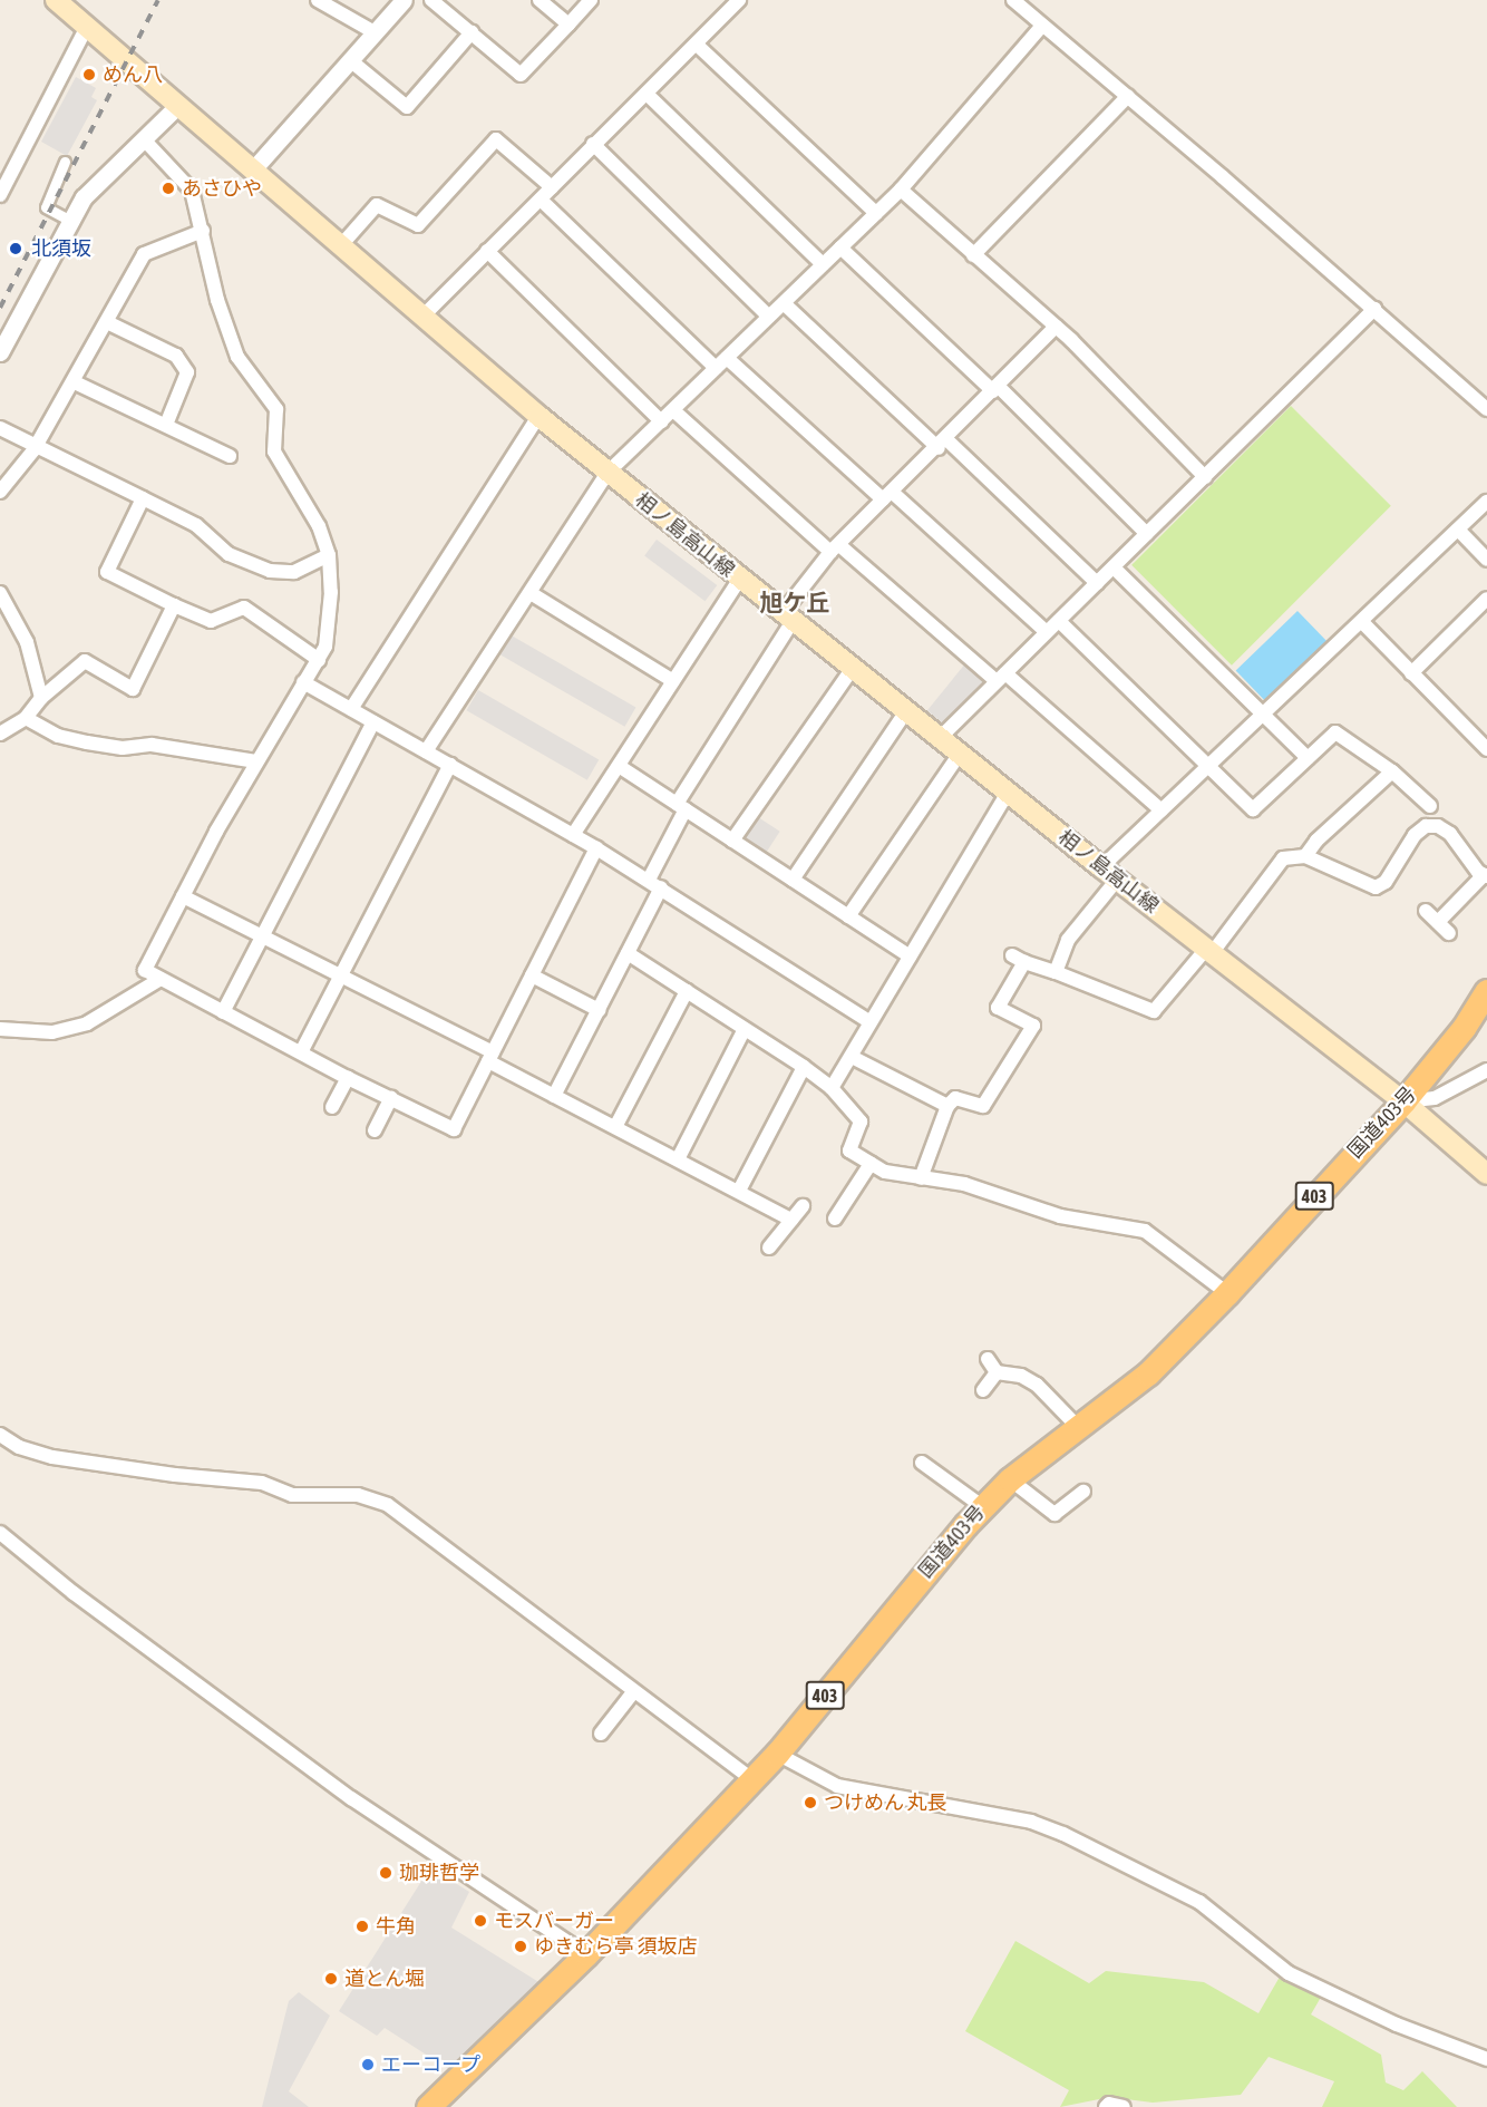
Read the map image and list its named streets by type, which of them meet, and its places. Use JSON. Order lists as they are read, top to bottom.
{
  "streets": {
    "highway": ["国道403号", "403"],
    "main road": ["相ノ島高山線"]
  },
  "crossings": [
    ["相ノ島高山線", "国道403号"]
  ],
  "districts": ["旭ケ丘"],
  "places": [
    "めん八",
    "あさひや",
    "北須坂",
    "つけめん 丸長",
    "珈琲哲学",
    "モスバーガー",
    "牛角",
    "ゆきむら亭 須坂店",
    "道とん堀",
    "エーコープ"
  ]
}
